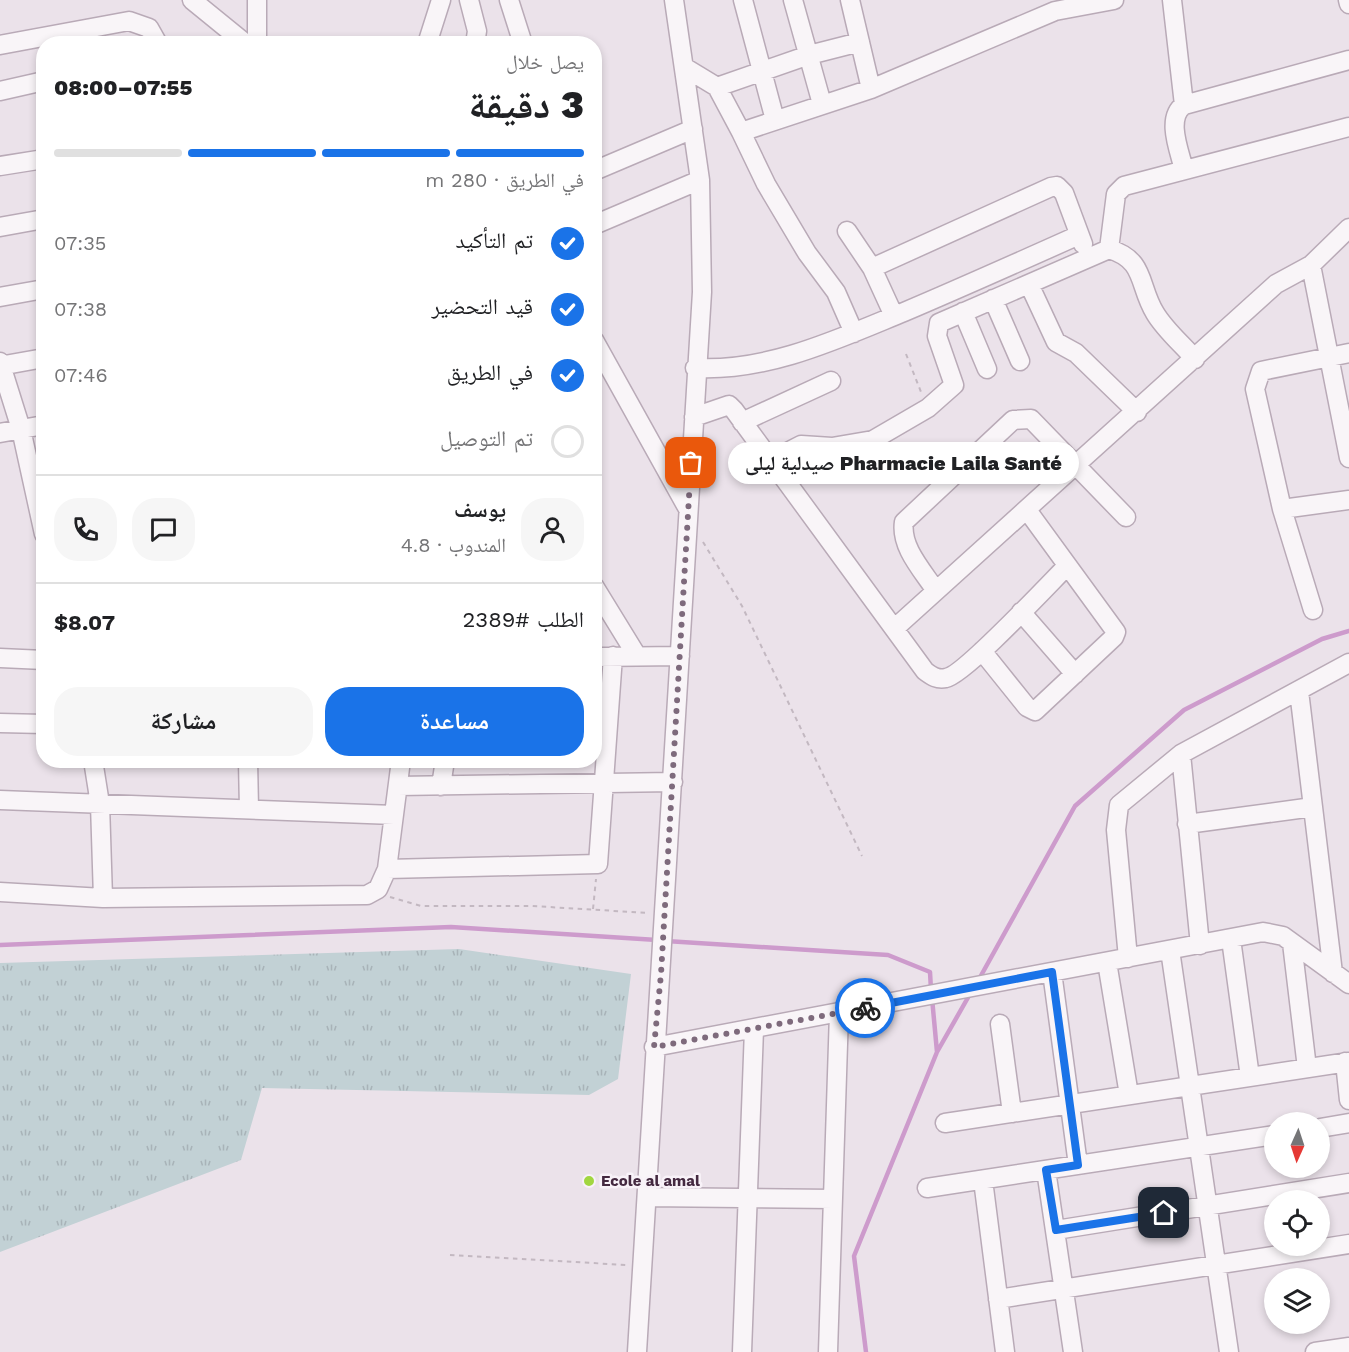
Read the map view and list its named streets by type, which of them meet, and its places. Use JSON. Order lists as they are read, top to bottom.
{
  "places": ["Pharmacie Laila Santé صيدلية ليلى", "Ecole al amal"],
  "north": "bottom",
  "page": {
    "heading": ["3 دقيقة", "يصل خلال", "07:55–08:00"],
    "panel": [
      "يوسف",
      "المندوب · 4.8",
      "الطلب #2389",
      "$8.07"
    ],
    "bar": "في الطريق · 280 m",
    "list": [
      ["تم التأكيد", "07:35"],
      ["قيد التحضير", "07:38"],
      ["في الطريق", "07:46"],
      "تم التوصيل"
    ],
    "bubble": "Pharmacie Laila Santé صيدلية ليلى",
    "buttons": ["مساعدة", "مشاركة"]
  }
}
